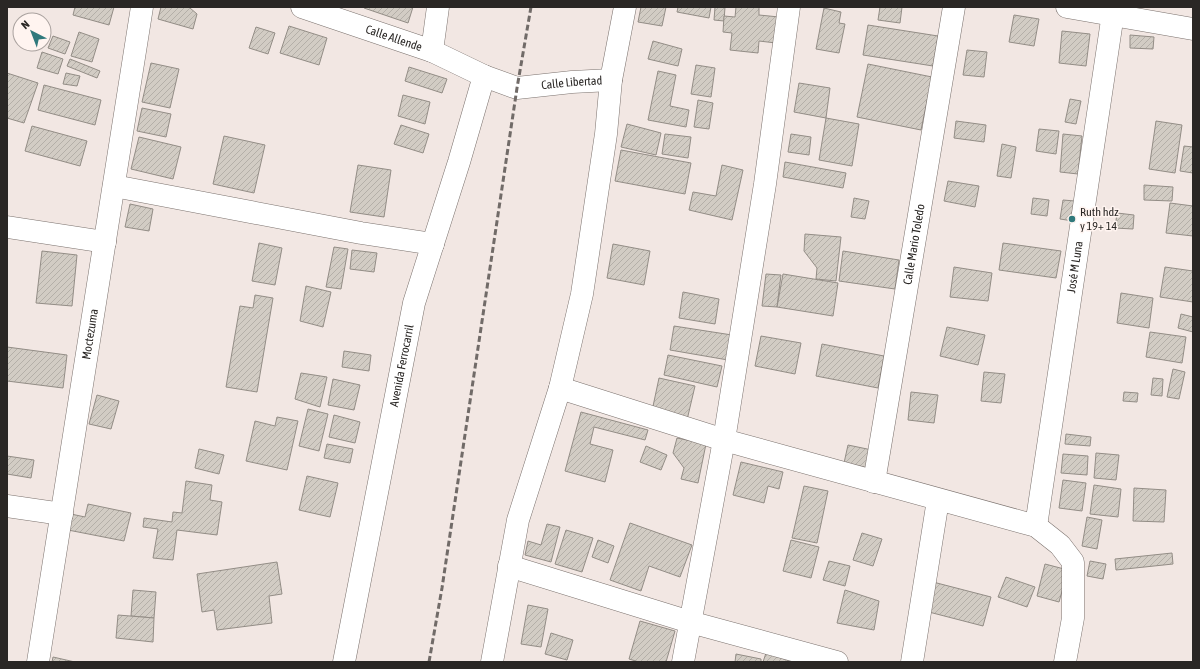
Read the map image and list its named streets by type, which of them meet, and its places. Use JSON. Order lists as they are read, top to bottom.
{
  "streets": {
    "street": [
      "Calle Allende",
      "Calle Libertad",
      "Calle Mario Toledo",
      "José M Luna",
      "Moctezuma",
      "Avenida Ferrocarril"
    ]
  },
  "crossings": [
    ["Calle Allende", "Calle Libertad"],
    ["Calle Allende", "Avenida Ferrocarril"],
    ["Calle Libertad", "Avenida Ferrocarril"]
  ],
  "places": ["Ruth hdz y 19+ 14"],
  "north": "top left"
}
